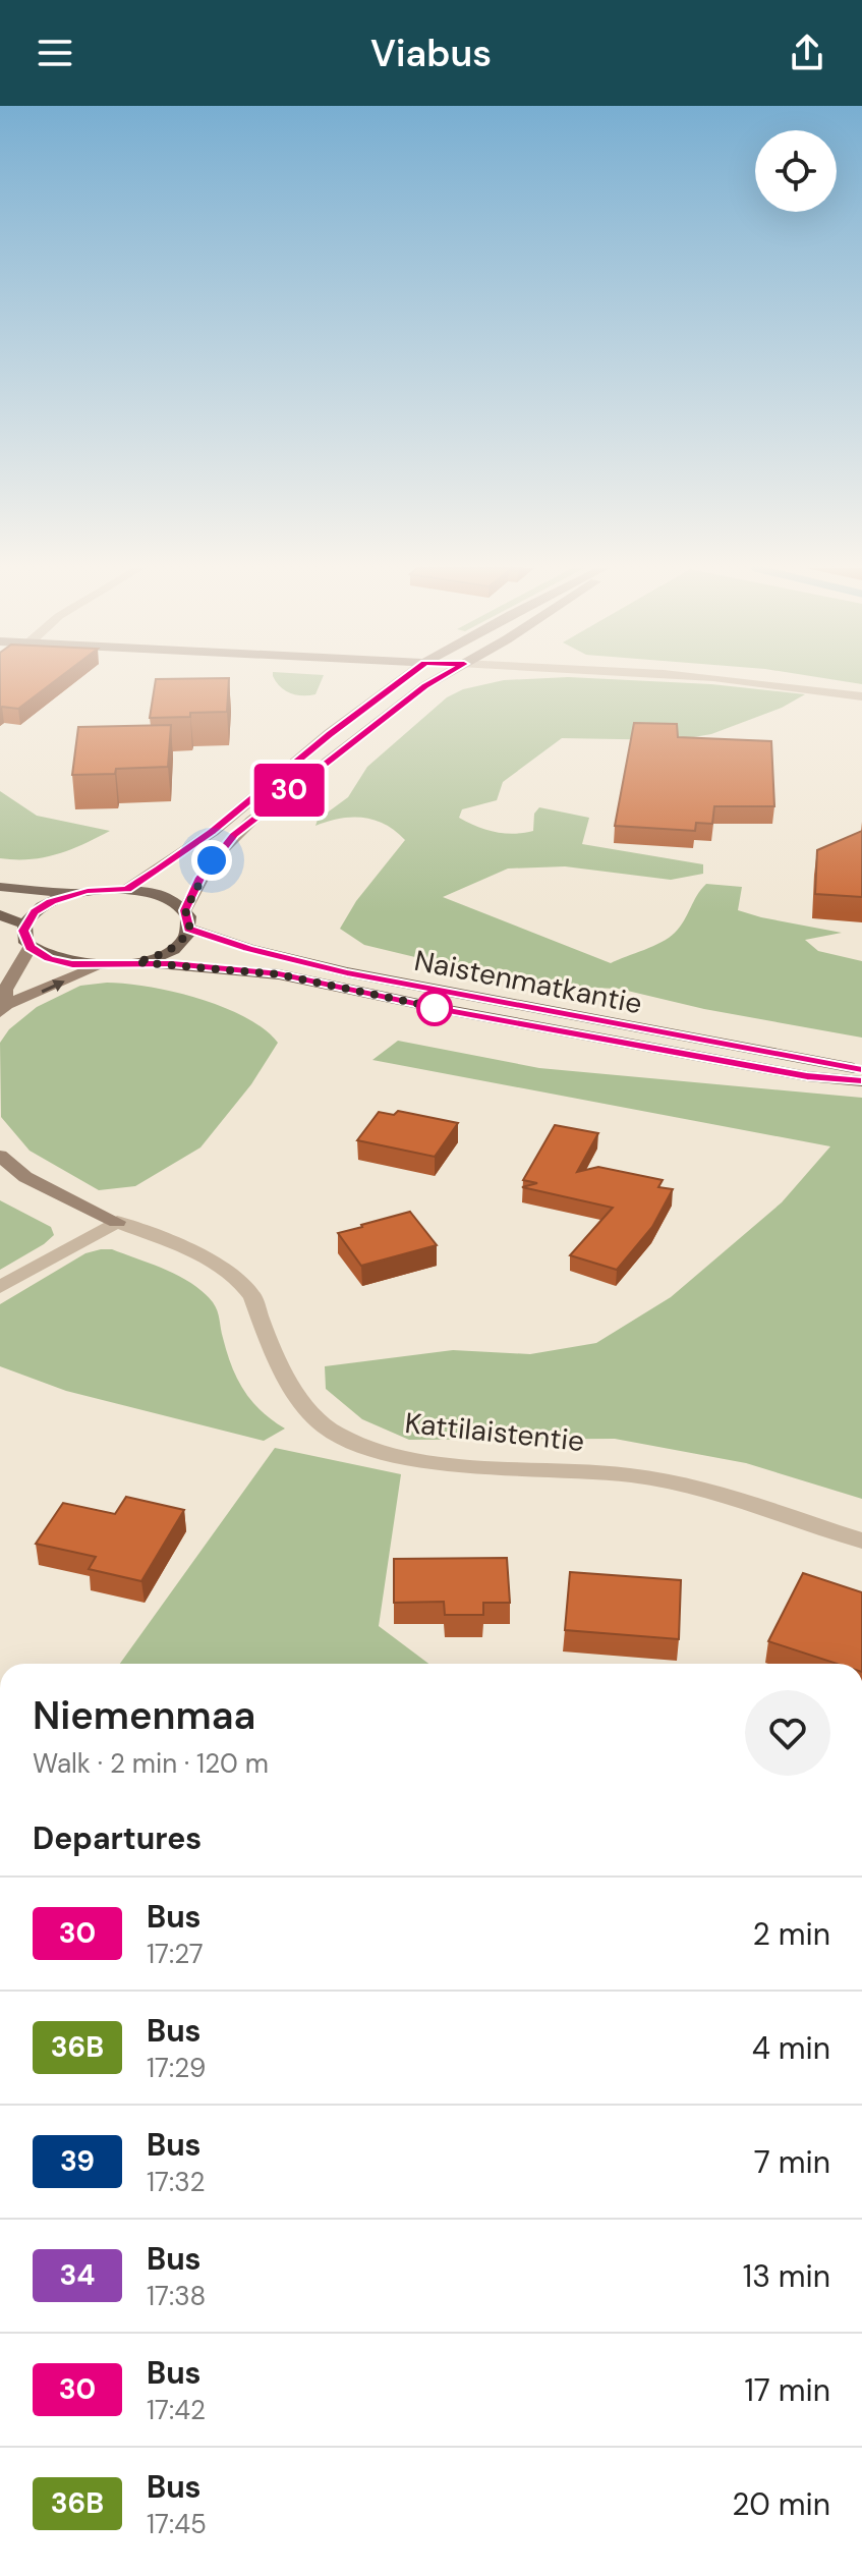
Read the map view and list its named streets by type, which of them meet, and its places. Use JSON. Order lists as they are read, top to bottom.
{
  "streets": {
    "main road": ["Naistenmatkantie"],
    "street": ["Kattilaistentie"]
  },
  "lines": ["bus line 30"],
  "page": {
    "header": "Viabus",
    "on_map": "30",
    "heading": [
      ["Niemenmaa", "Walk · 2 min · 120 m"],
      "Departures"
    ],
    "list": [
      {
        "mark": "30",
        "name": "Bus",
        "note": "17:27",
        "value": "2 min"
      },
      {
        "mark": "36B",
        "name": "Bus",
        "note": "17:29",
        "value": "4 min"
      },
      {
        "mark": "39",
        "name": "Bus",
        "note": "17:32",
        "value": "7 min"
      },
      {
        "mark": "34",
        "name": "Bus",
        "note": "17:38",
        "value": "13 min"
      },
      {
        "mark": "30",
        "name": "Bus",
        "note": "17:42",
        "value": "17 min"
      },
      {
        "mark": "36B",
        "name": "Bus",
        "note": "17:45",
        "value": "20 min"
      }
    ]
  }
}
